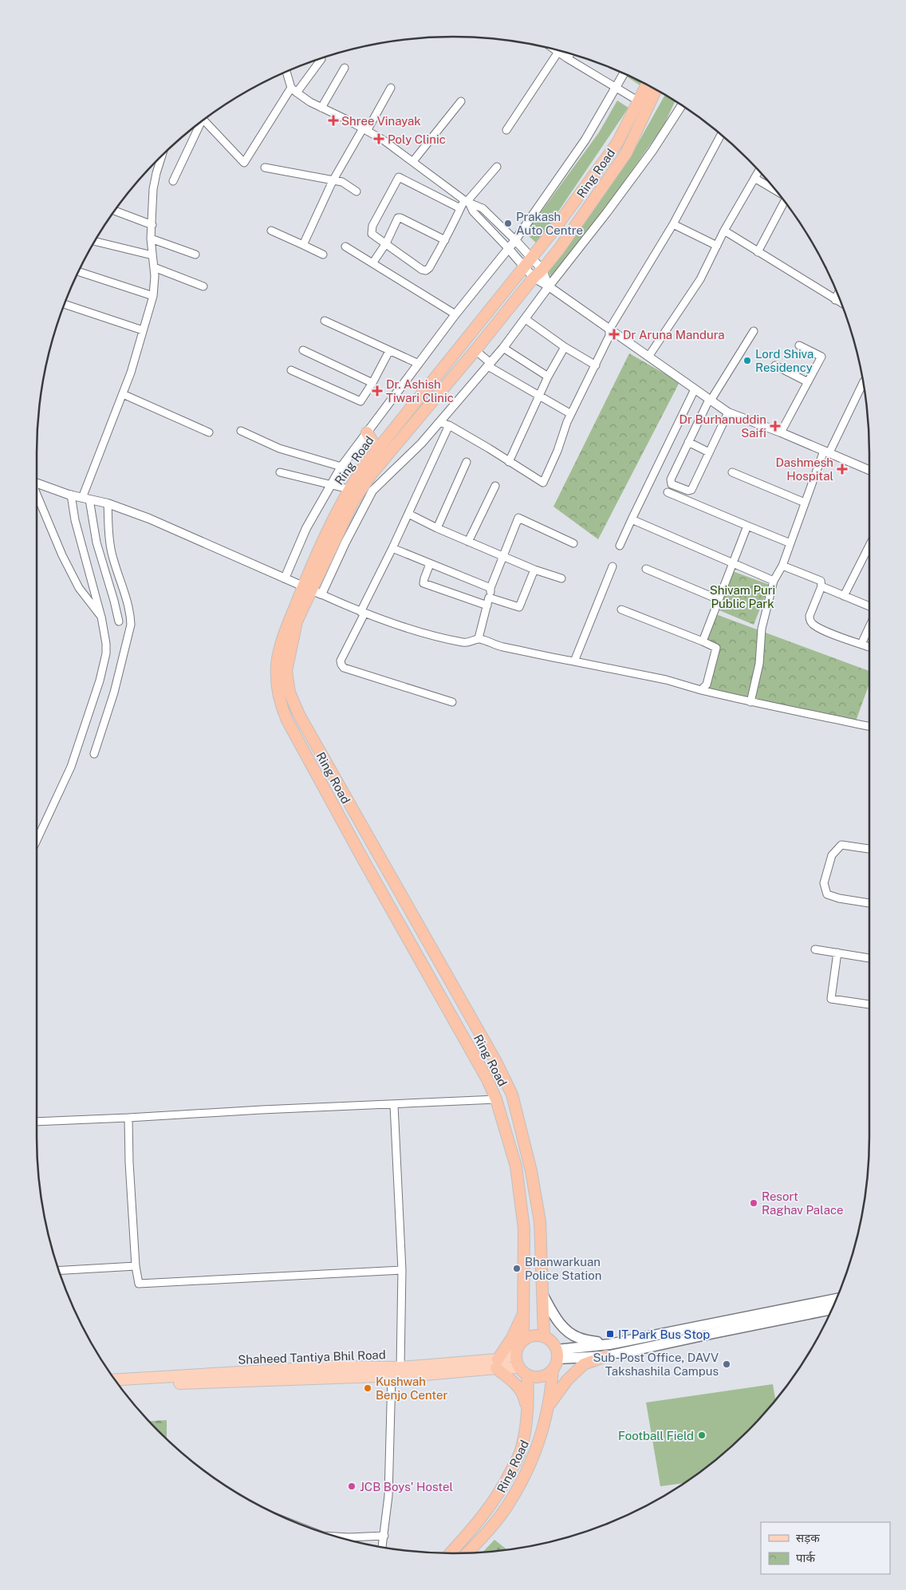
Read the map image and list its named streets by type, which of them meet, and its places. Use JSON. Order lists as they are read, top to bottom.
{
  "streets": {
    "highway": ["Ring Road"],
    "main road": ["Shaheed Tantiya Bhil Road"]
  },
  "crossings": [
    ["Ring Road", "Shaheed Tantiya Bhil Road"]
  ],
  "parks": ["Shivam Puri Public Park"],
  "places": {
    "health": [
      "Shree Vinayak",
      "Poly Clinic",
      "Dr Aruna Mandura",
      "Dr. Ashish Tiwari Clinic",
      "Dr Burhanuddin Saifi",
      "Dashmesh Hospital"
    ],
    "other": [
      "Prakash Auto Centre",
      "Lord Shiva Residency",
      "Resort Raghav Palace",
      "Bhanwarkuan Police Station",
      "Sub-Post Office, DAVV Takshashila Campus",
      "Kushwah Benjo Center",
      "Football Field",
      "JCB Boys' Hostel"
    ],
    "transit": ["IT Park Bus Stop"]
  },
  "legend": ["सड़क", "पार्क"]
}
